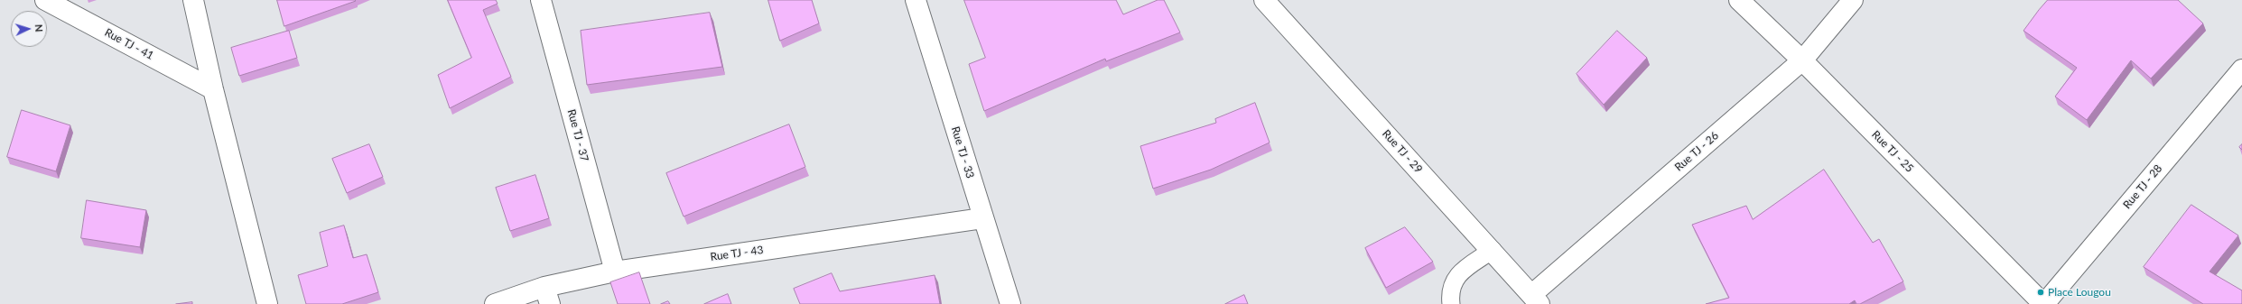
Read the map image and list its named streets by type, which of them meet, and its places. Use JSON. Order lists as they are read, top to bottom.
{
  "streets": {
    "street": [
      "Rue TJ - 41",
      "Rue TJ - 37",
      "Rue TJ - 29",
      "Rue TJ - 26",
      "Rue TJ - 25",
      "Rue TJ - 33",
      "Rue TJ - 28",
      "Rue TJ - 43"
    ]
  },
  "crossings": [
    ["Rue TJ - 37", "Rue TJ - 43"],
    ["Rue TJ - 29", "Rue TJ - 26"],
    ["Rue TJ - 26", "Rue TJ - 25"],
    ["Rue TJ - 25", "Rue TJ - 28"],
    ["Rue TJ - 33", "Rue TJ - 43"]
  ],
  "places": ["Place Lougou"],
  "north": "right"
}
